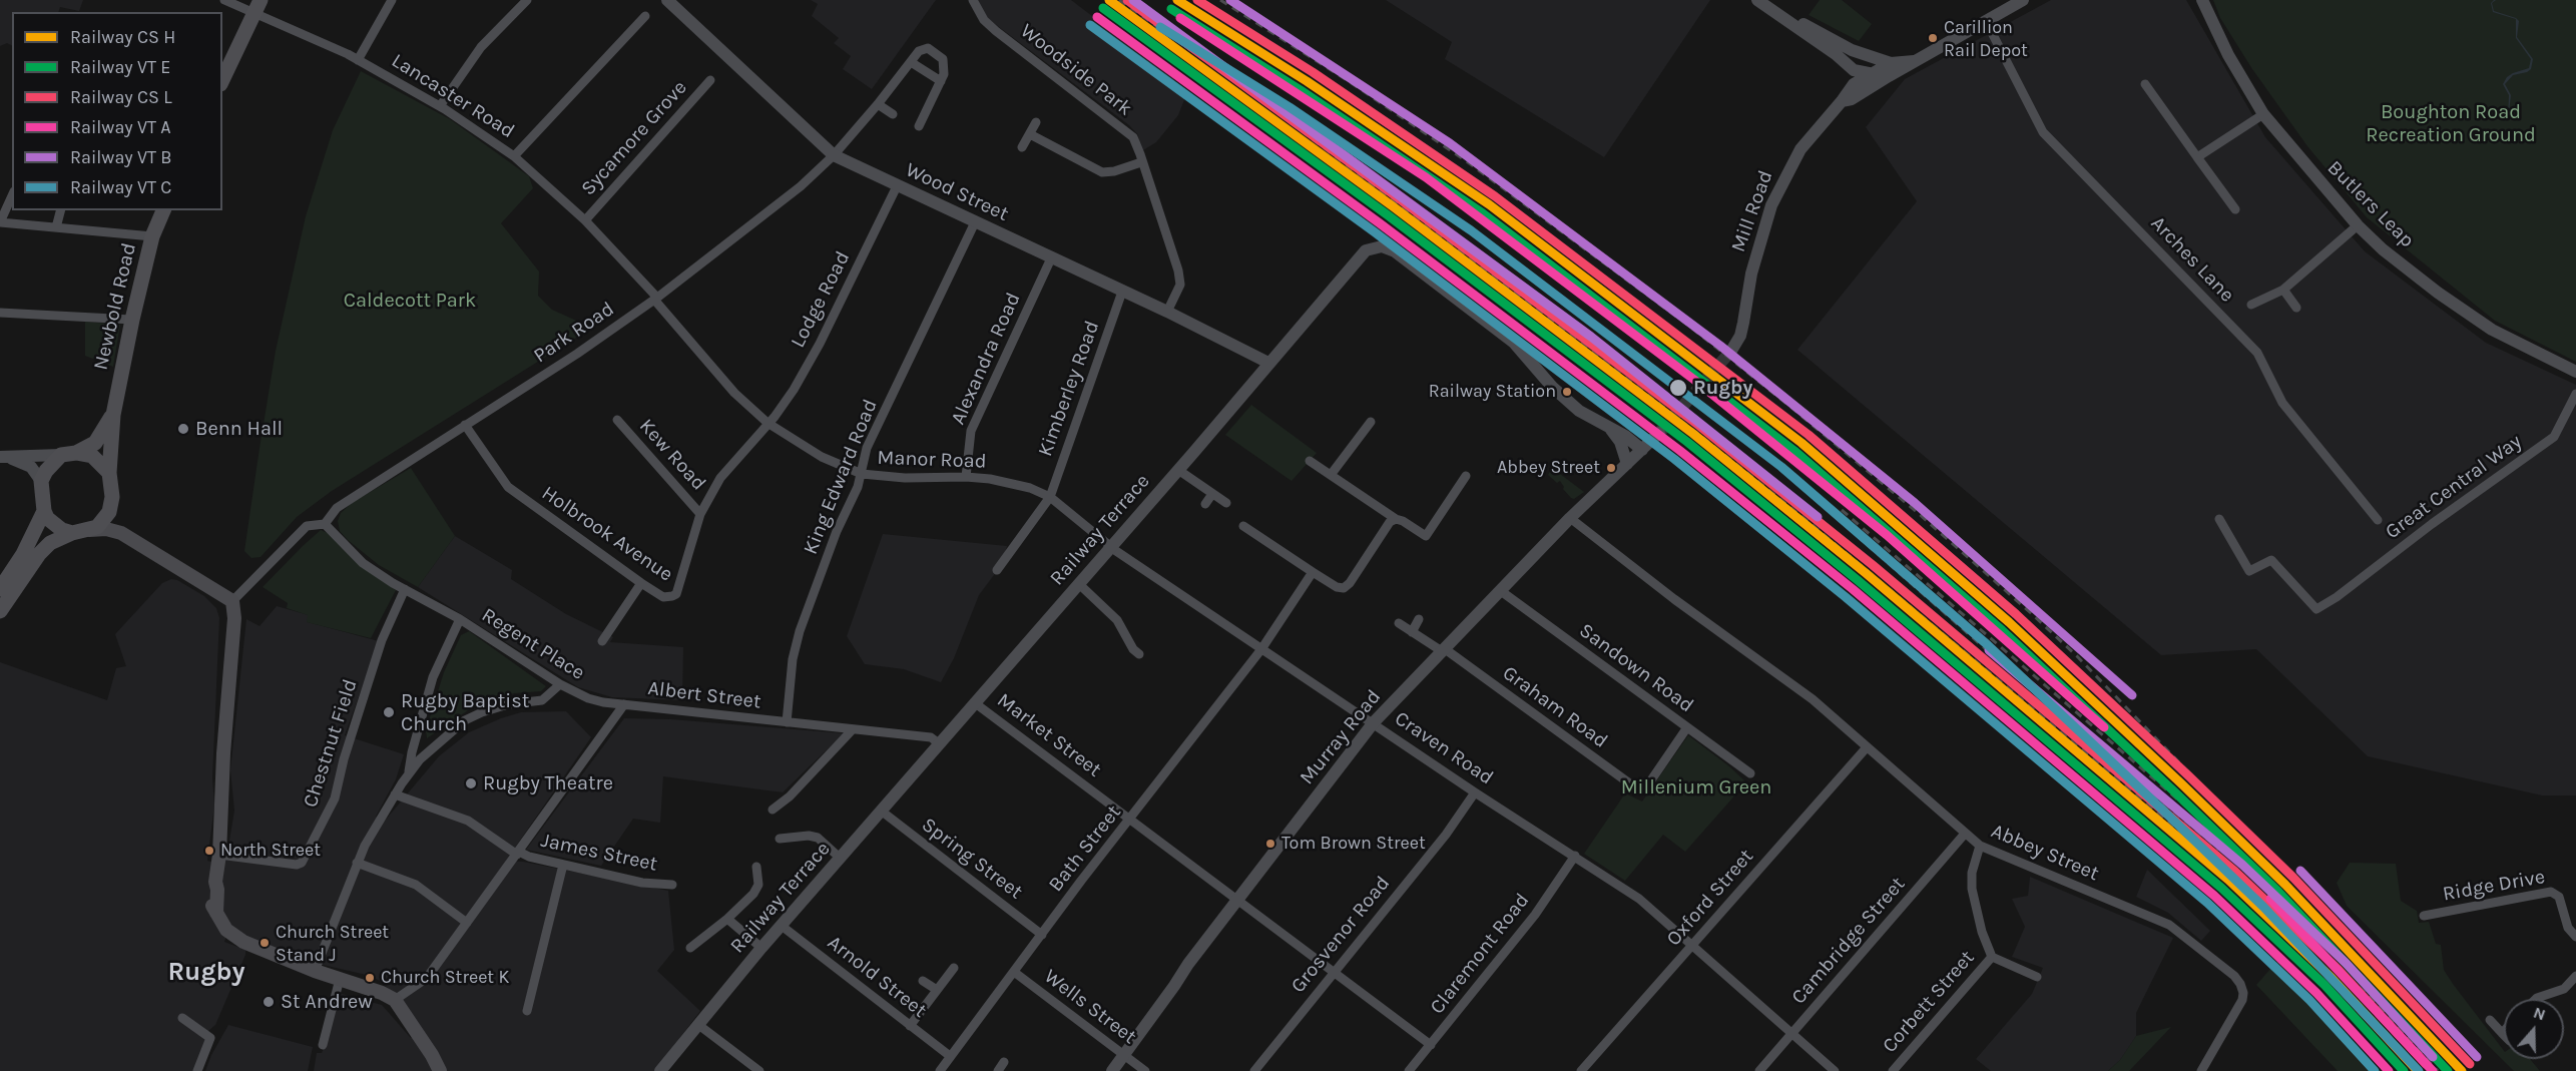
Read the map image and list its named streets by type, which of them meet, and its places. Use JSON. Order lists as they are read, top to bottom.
{
  "streets": {
    "highway": ["Newbold Road"],
    "street": [
      "Woodside Park",
      "Lancaster Road",
      "Sycamore Grove",
      "Wood Street",
      "Butlers Leap",
      "Mill Road",
      "Arches Lane",
      "Lodge Road",
      "Park Road",
      "Alexandra Road",
      "Kimberley Road",
      "Kew Road",
      "Manor Road",
      "King Edward Road",
      "Great Central Way",
      "Railway Terrace",
      "Holbrook Avenue",
      "Regent Place",
      "Sandown Road",
      "Albert Street",
      "Graham Road",
      "Market Street",
      "Murray Road",
      "Chestnut Field",
      "Craven Road",
      "Bath Street",
      "James Street",
      "Abbey Street",
      "Spring Street",
      "Ridge Drive",
      "Oxford Street",
      "Grosvenor Road",
      "Cambridge Street",
      "Claremont Road",
      "Arnold Street",
      "Corbett Street",
      "Wells Street"
    ]
  },
  "crossings": [
    ["Woodside Park", "Wood Street"],
    ["Lancaster Road", "Sycamore Grove"],
    ["Lancaster Road", "Park Road"],
    ["Lancaster Road", "Manor Road"],
    ["Wood Street", "Lodge Road"],
    ["Wood Street", "Park Road"],
    ["Wood Street", "Alexandra Road"],
    ["Wood Street", "Kimberley Road"],
    ["Wood Street", "King Edward Road"],
    ["Wood Street", "Railway Terrace"],
    ["Lodge Road", "Manor Road"],
    ["Lodge Road", "Holbrook Avenue"],
    ["Park Road", "Manor Road"],
    ["Park Road", "Holbrook Avenue"],
    ["Park Road", "Regent Place"],
    ["Alexandra Road", "Manor Road"],
    ["Kimberley Road", "Manor Road"],
    ["Kew Road", "Holbrook Avenue"],
    ["Manor Road", "King Edward Road"],
    ["Manor Road", "Railway Terrace"],
    ["Manor Road", "Holbrook Avenue"],
    ["Manor Road", "Craven Road"],
    ["King Edward Road", "Albert Street"],
    ["Railway Terrace", "Albert Street"],
    ["Railway Terrace", "Market Street"],
    ["Railway Terrace", "Murray Road"],
    ["Railway Terrace", "Craven Road"],
    ["Railway Terrace", "Spring Street"],
    ["Railway Terrace", "Arnold Street"],
    ["Regent Place", "Albert Street"],
    ["Regent Place", "Chestnut Field"],
    ["Sandown Road", "Graham Road"],
    ["Sandown Road", "Murray Road"],
    ["Albert Street", "James Street"],
    ["Graham Road", "Murray Road"],
    ["Market Street", "Bath Street"],
    ["Murray Road", "Craven Road"],
    ["Murray Road", "Abbey Street"],
    ["Murray Road", "Wells Street"],
    ["Craven Road", "Bath Street"],
    ["Craven Road", "Oxford Street"],
    ["Craven Road", "Grosvenor Road"],
    ["Craven Road", "Cambridge Street"],
    ["Craven Road", "Claremont Road"],
    ["Bath Street", "Spring Street"],
    ["Bath Street", "Arnold Street"],
    ["Bath Street", "Wells Street"],
    ["Abbey Street", "Oxford Street"],
    ["Abbey Street", "Cambridge Street"]
  ],
  "districts": ["Rugby"],
  "parks": ["Boughton Road Recreation Ground", "Caldecott Park", "Millenium Green"],
  "places": [
    "Carillion Rail Depot",
    "Rugby",
    "Railway Station",
    "Benn Hall",
    "Abbey Street",
    "Rugby Baptist Church",
    "Rugby Theatre",
    "Tom Brown Street",
    "North Street",
    "Church Street Stand J",
    "Church Street K",
    "St Andrew"
  ],
  "legend": [
    "Railway CS H",
    "Railway VT E",
    "Railway CS L",
    "Railway VT A",
    "Railway VT B",
    "Railway VT C"
  ],
  "north": "top"
}
